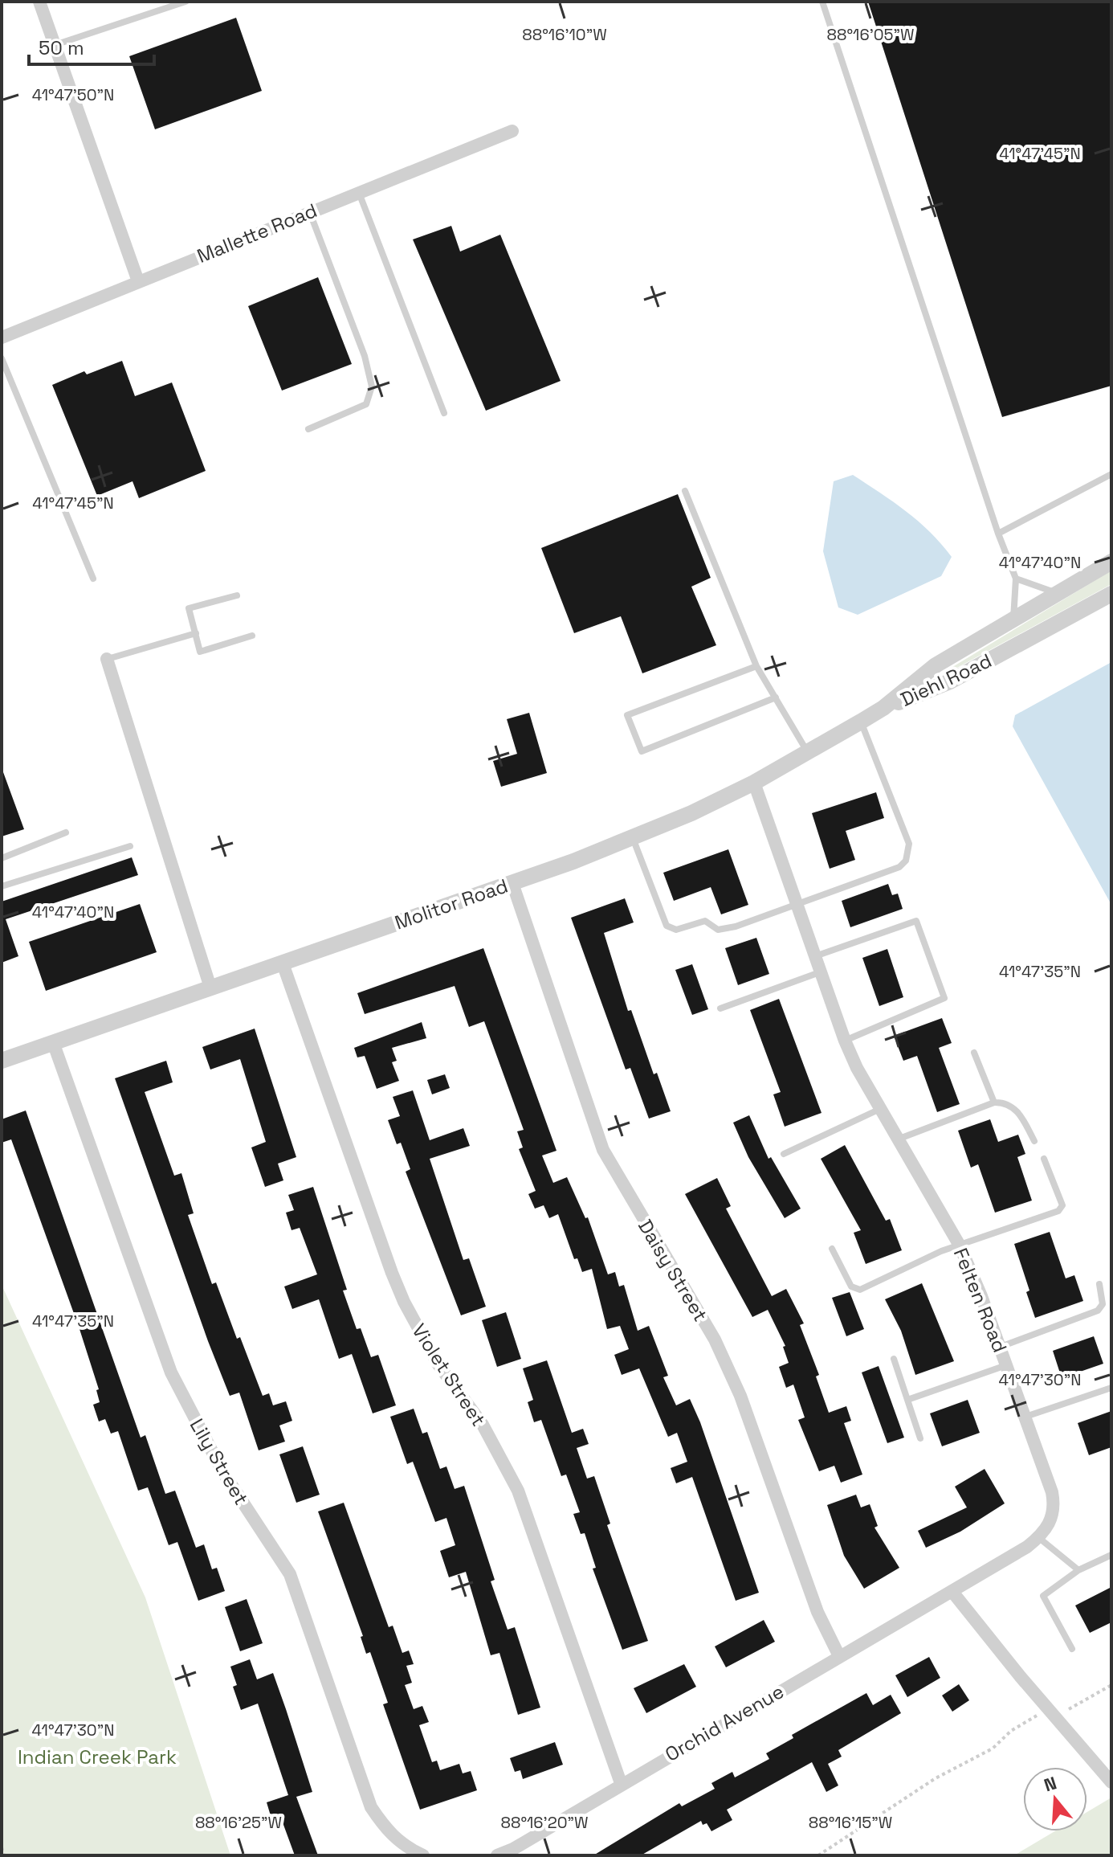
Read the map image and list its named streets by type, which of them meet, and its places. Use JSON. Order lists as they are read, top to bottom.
{
  "streets": {
    "street": [
      "Mallette Road",
      "Diehl Road",
      "Molitor Road",
      "Daisy Street",
      "Felten Road",
      "Violet Street",
      "Lily Street",
      "Orchid Avenue"
    ]
  },
  "crossings": [
    ["Diehl Road", "Molitor Road"],
    ["Molitor Road", "Daisy Street"],
    ["Molitor Road", "Felten Road"],
    ["Molitor Road", "Violet Street"],
    ["Molitor Road", "Lily Street"],
    ["Daisy Street", "Orchid Avenue"],
    ["Violet Street", "Orchid Avenue"]
  ],
  "parks": ["Indian Creek Park"],
  "scale_bar": "50 m",
  "north": "top",
  "coordinates": [
    "88°16'10\"W",
    "88°16'05\"W",
    "41°47'50\"N",
    "41°47'45\"N",
    "41°47'40\"N",
    "41°47'35\"N",
    "41°47'30\"N",
    "88°16'25\"W",
    "88°16'20\"W",
    "88°16'15\"W"
  ]
}
